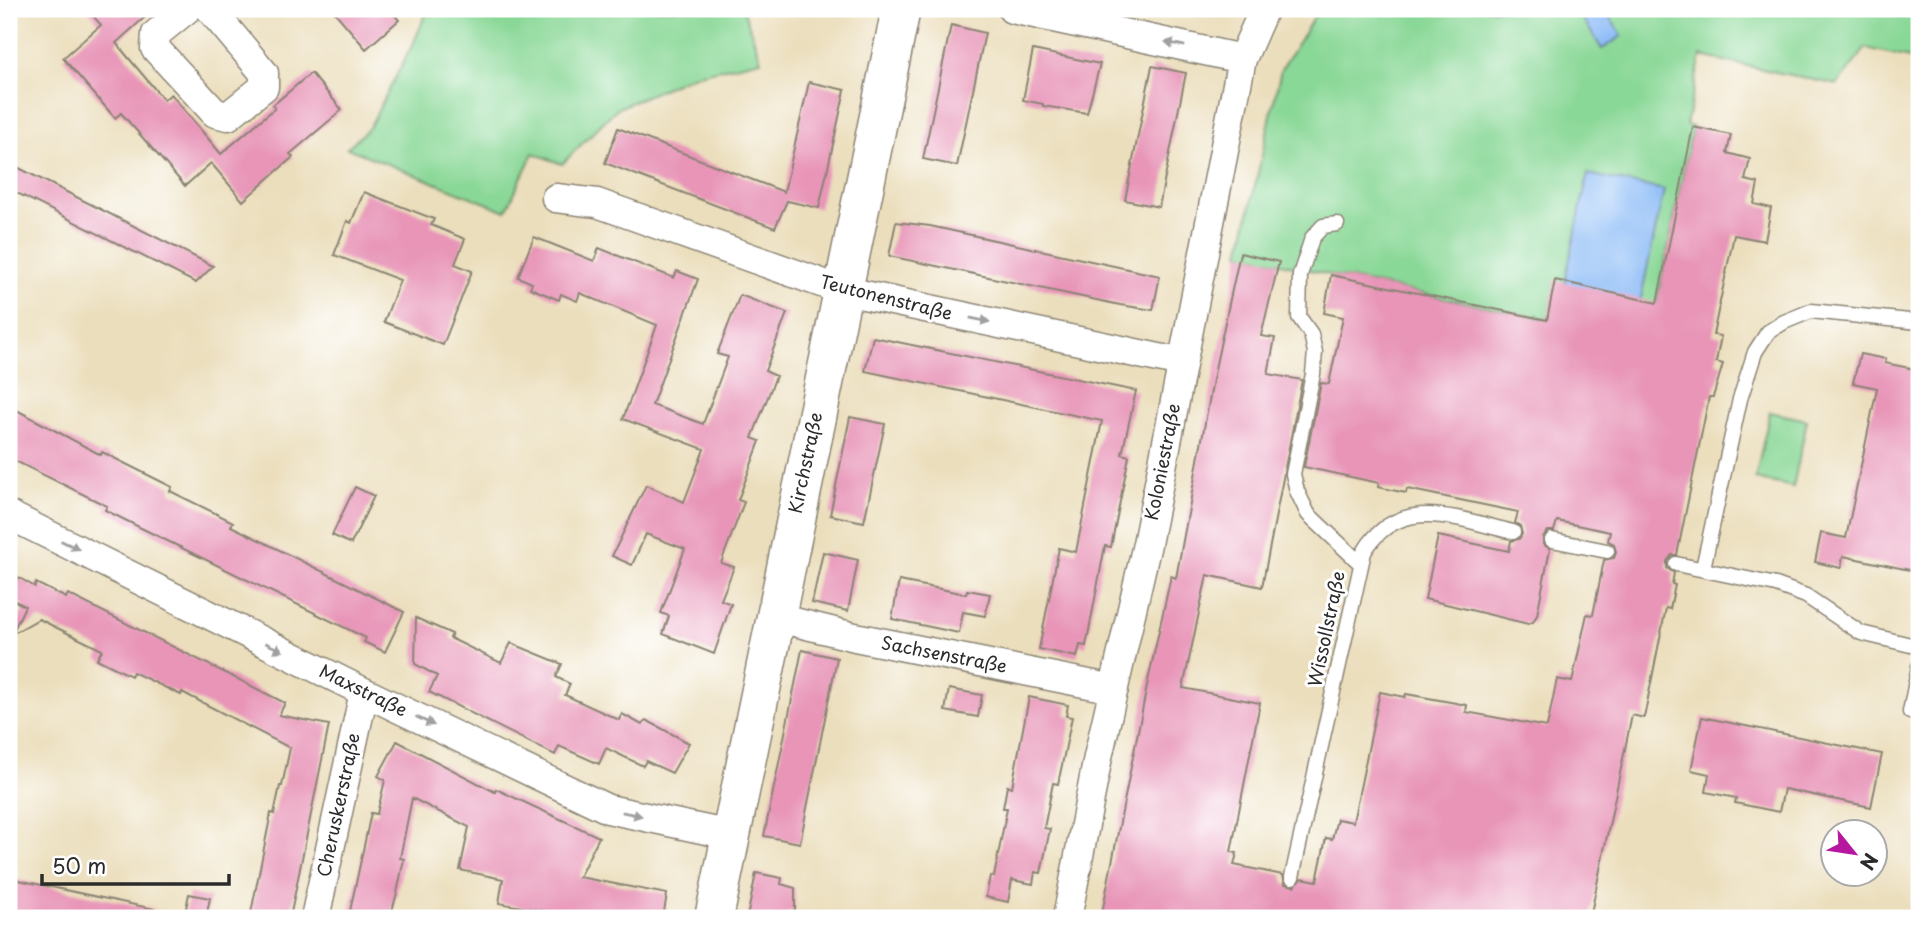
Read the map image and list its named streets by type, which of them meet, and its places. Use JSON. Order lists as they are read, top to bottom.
{
  "streets": {
    "street": [
      "Teutonenstraße",
      "Koloniestraße",
      "Kirchstraße",
      "Sachsenstraße",
      "Maxstraße",
      "Cheruskerstraße"
    ],
    "lane": ["Wissollstraße"]
  },
  "crossings": [
    ["Teutonenstraße", "Koloniestraße"],
    ["Teutonenstraße", "Kirchstraße"],
    ["Koloniestraße", "Sachsenstraße"],
    ["Kirchstraße", "Sachsenstraße"],
    ["Kirchstraße", "Maxstraße"],
    ["Maxstraße", "Cheruskerstraße"]
  ],
  "one_way": ["Teutonenstraße", "Maxstraße"],
  "scale_bar": "50 m",
  "north": "bottom right"
}
